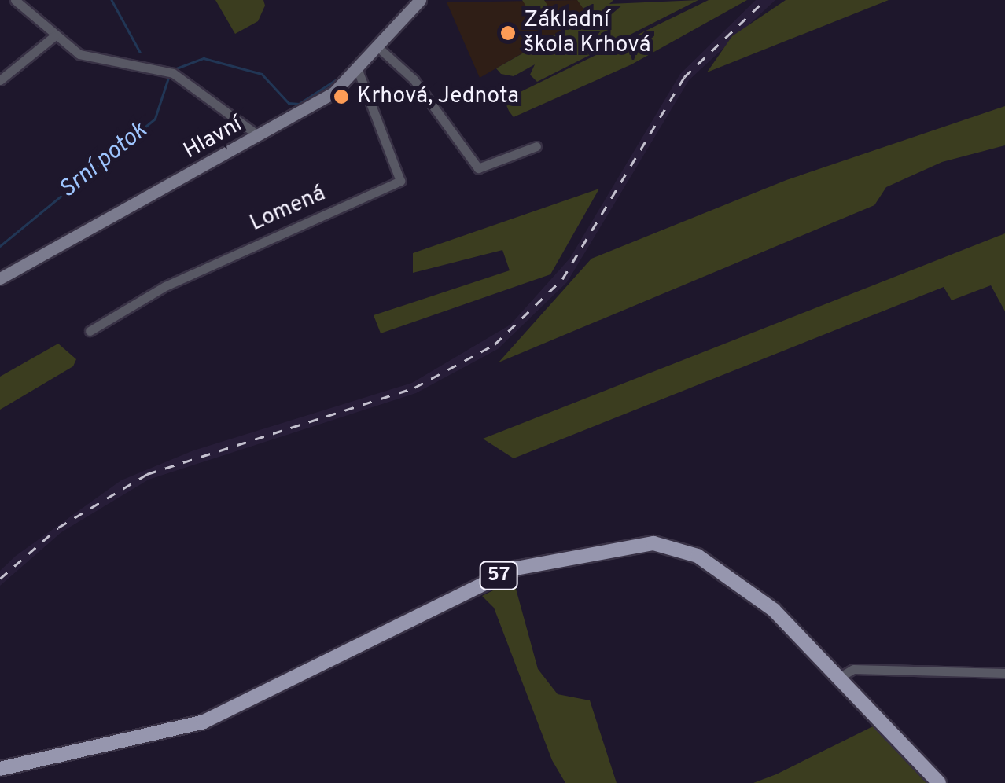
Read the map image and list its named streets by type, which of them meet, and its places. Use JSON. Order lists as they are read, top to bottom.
{
  "streets": {
    "main road": ["57"],
    "street": ["Hlavní", "Lomená"]
  },
  "crossings": [
    ["Hlavní", "Lomená"]
  ],
  "water": ["Srní potok"],
  "places": ["Základní škola Krhová", "Krhová, Jednota"]
}
